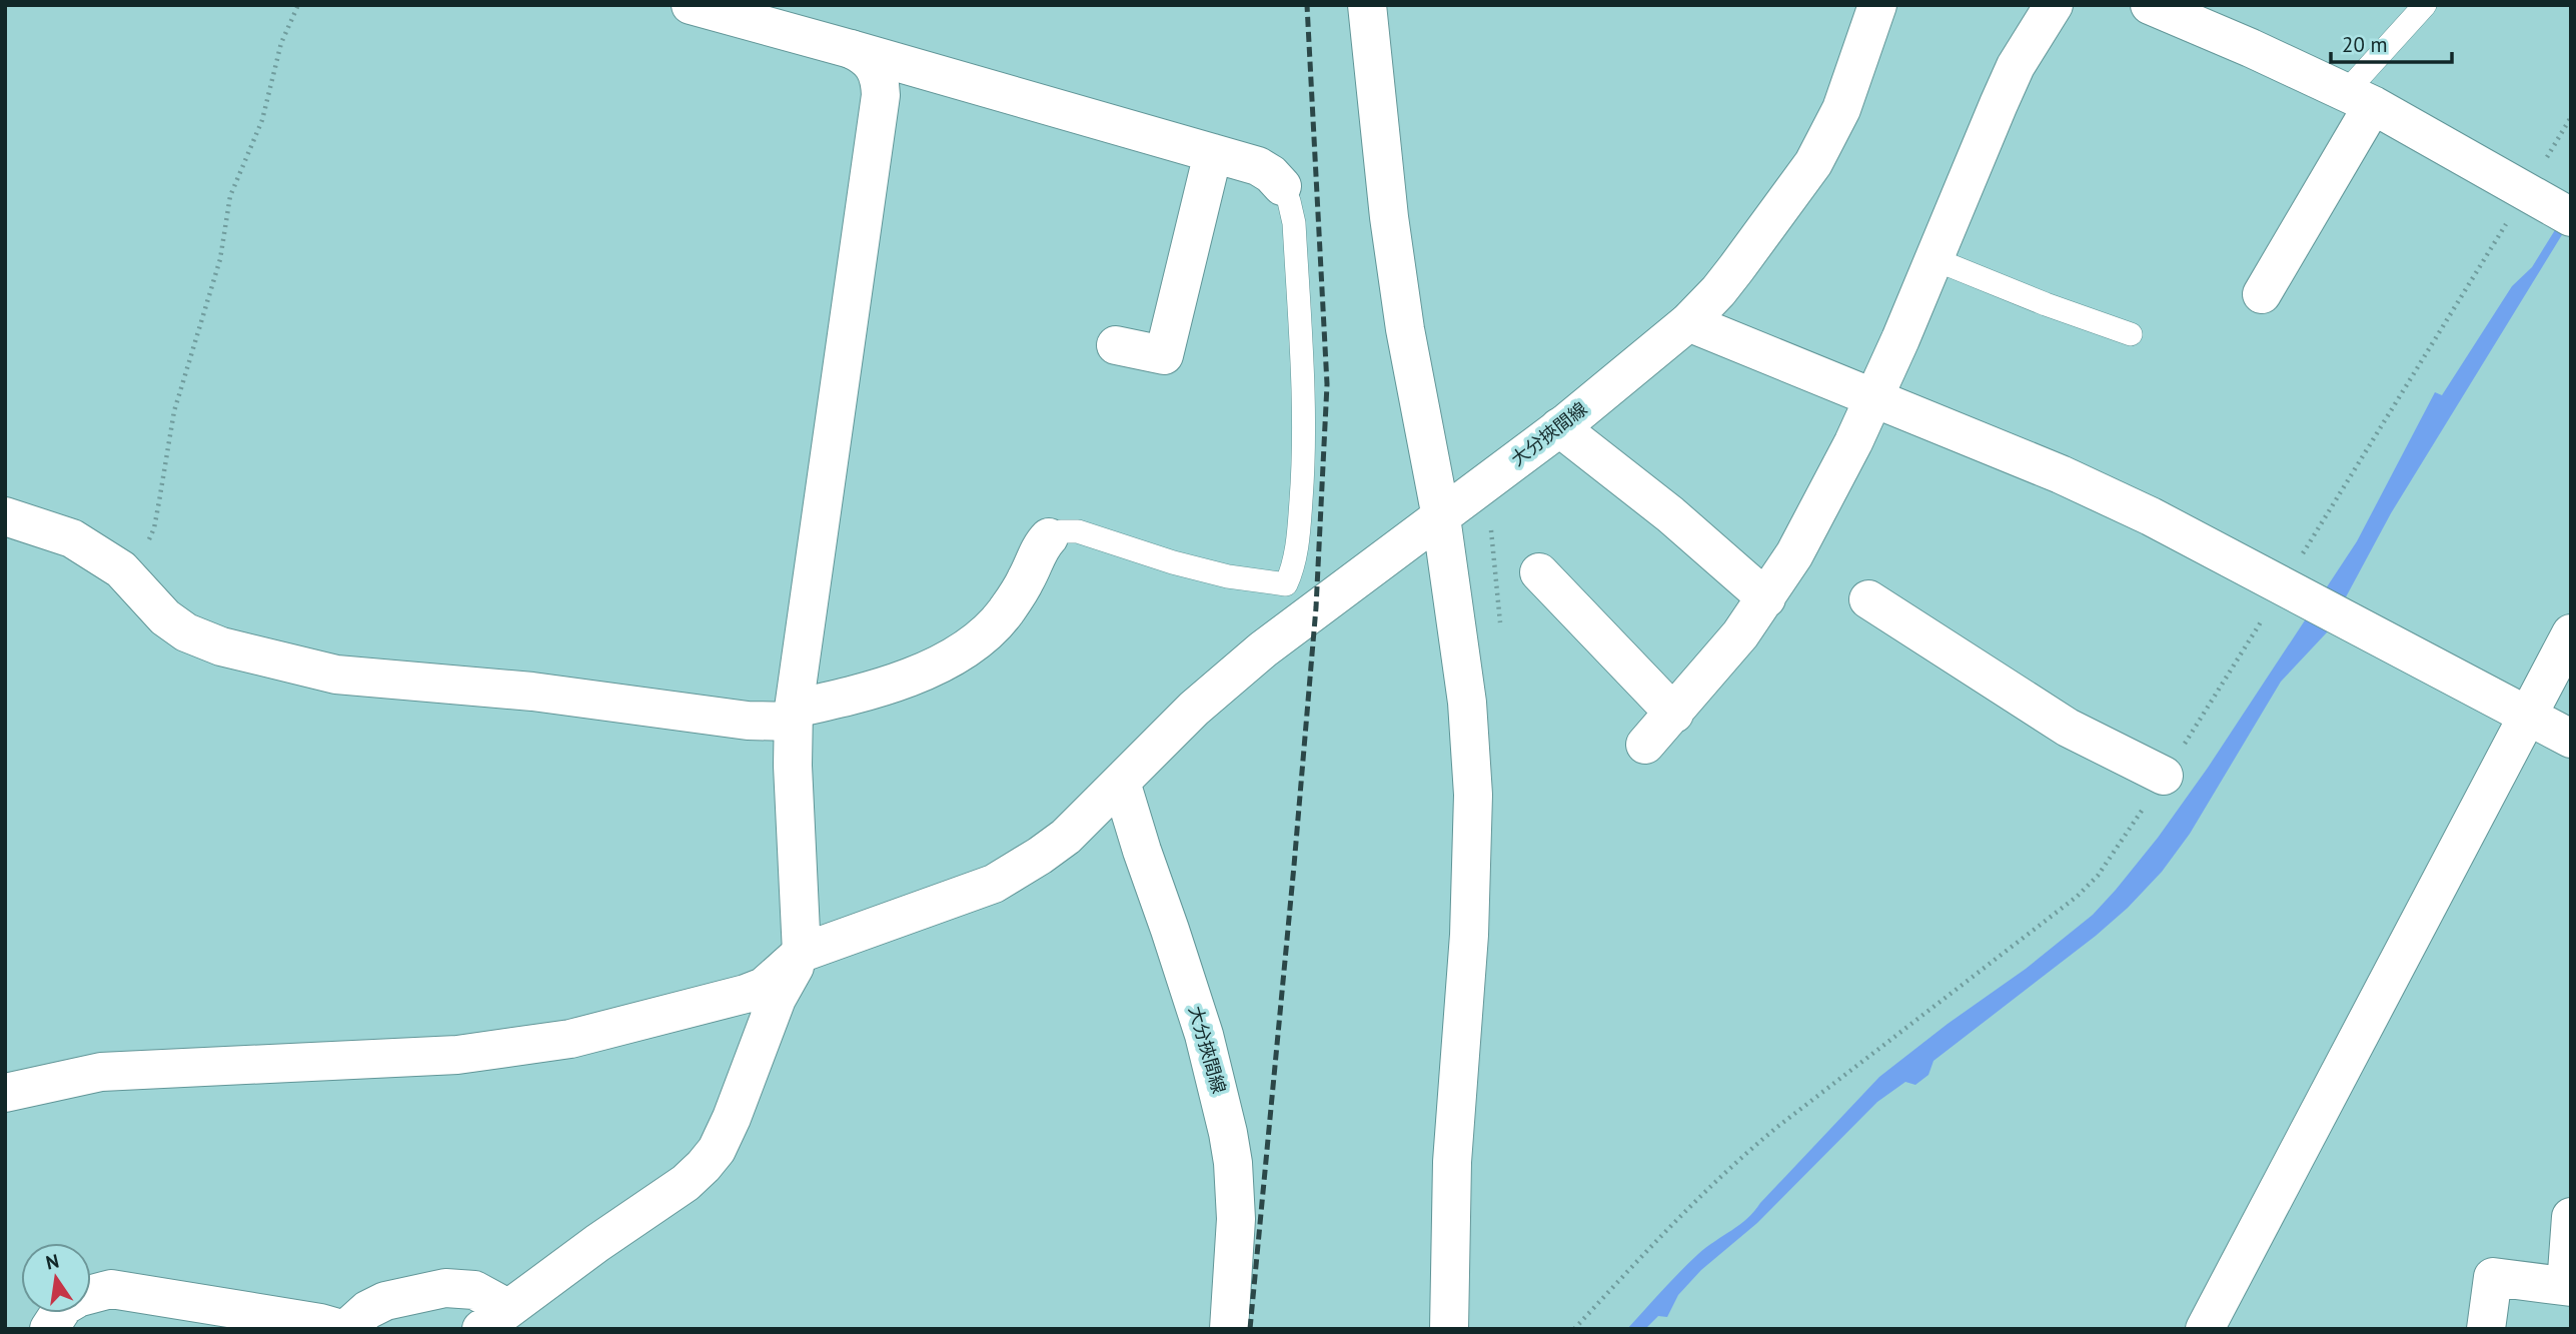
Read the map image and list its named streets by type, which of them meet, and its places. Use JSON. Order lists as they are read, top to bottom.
{
  "streets": {
    "street": ["大分挾間線"]
  },
  "scale_bar": "20 m",
  "north": "top"
}
